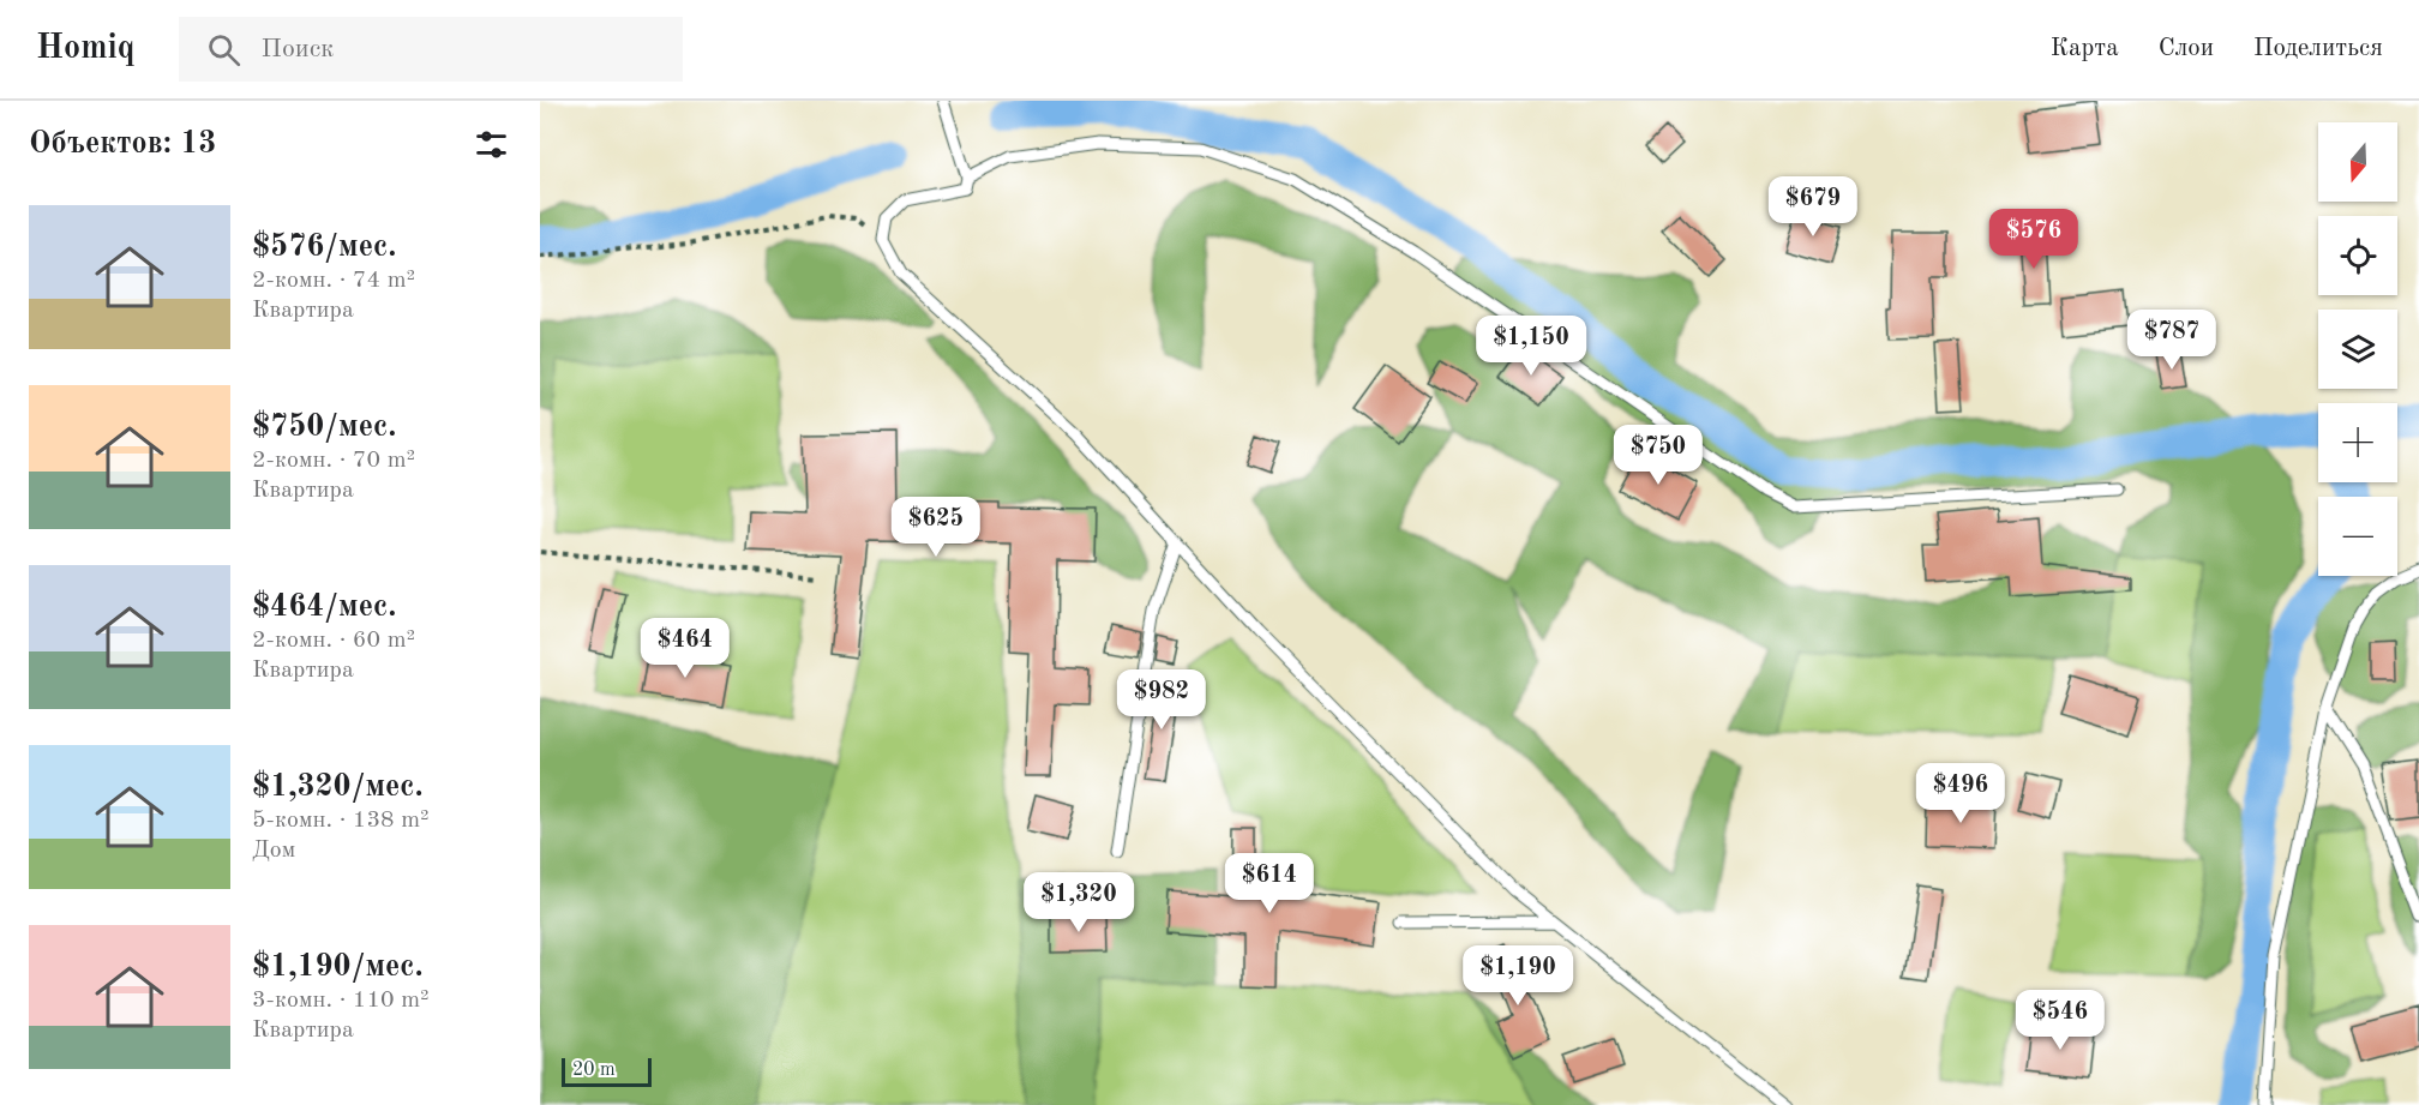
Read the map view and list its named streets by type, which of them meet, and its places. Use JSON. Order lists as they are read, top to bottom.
{
  "scale_bar": "20 m",
  "north": "bottom",
  "page": {
    "header": "Homiq",
    "search": "Поиск",
    "nav": ["Карта", "Слои", "Поделиться"],
    "heading": "Объектов: 13",
    "map_buttons": ["+", "−"],
    "price": [
      "$679",
      "$576",
      "$787",
      "$1,150",
      "$750",
      "$625",
      "$464",
      "$982",
      "$496",
      "$614",
      "$1,320",
      "$1,190",
      "$546"
    ],
    "list": [
      {
        "name": "$576/мес.",
        "note": "2-комн. · 74 m² · Квартира"
      },
      {
        "name": "$750/мес.",
        "note": "2-комн. · 70 m² · Квартира"
      },
      {
        "name": "$464/мес.",
        "note": "2-комн. · 60 m² · Квартира"
      },
      {
        "name": "$1,320/мес.",
        "note": "5-комн. · 138 m² · Дом"
      },
      {
        "name": "$1,190/мес.",
        "note": "3-комн. · 110 m² · Квартира"
      }
    ],
    "scale": "20 m"
  }
}
